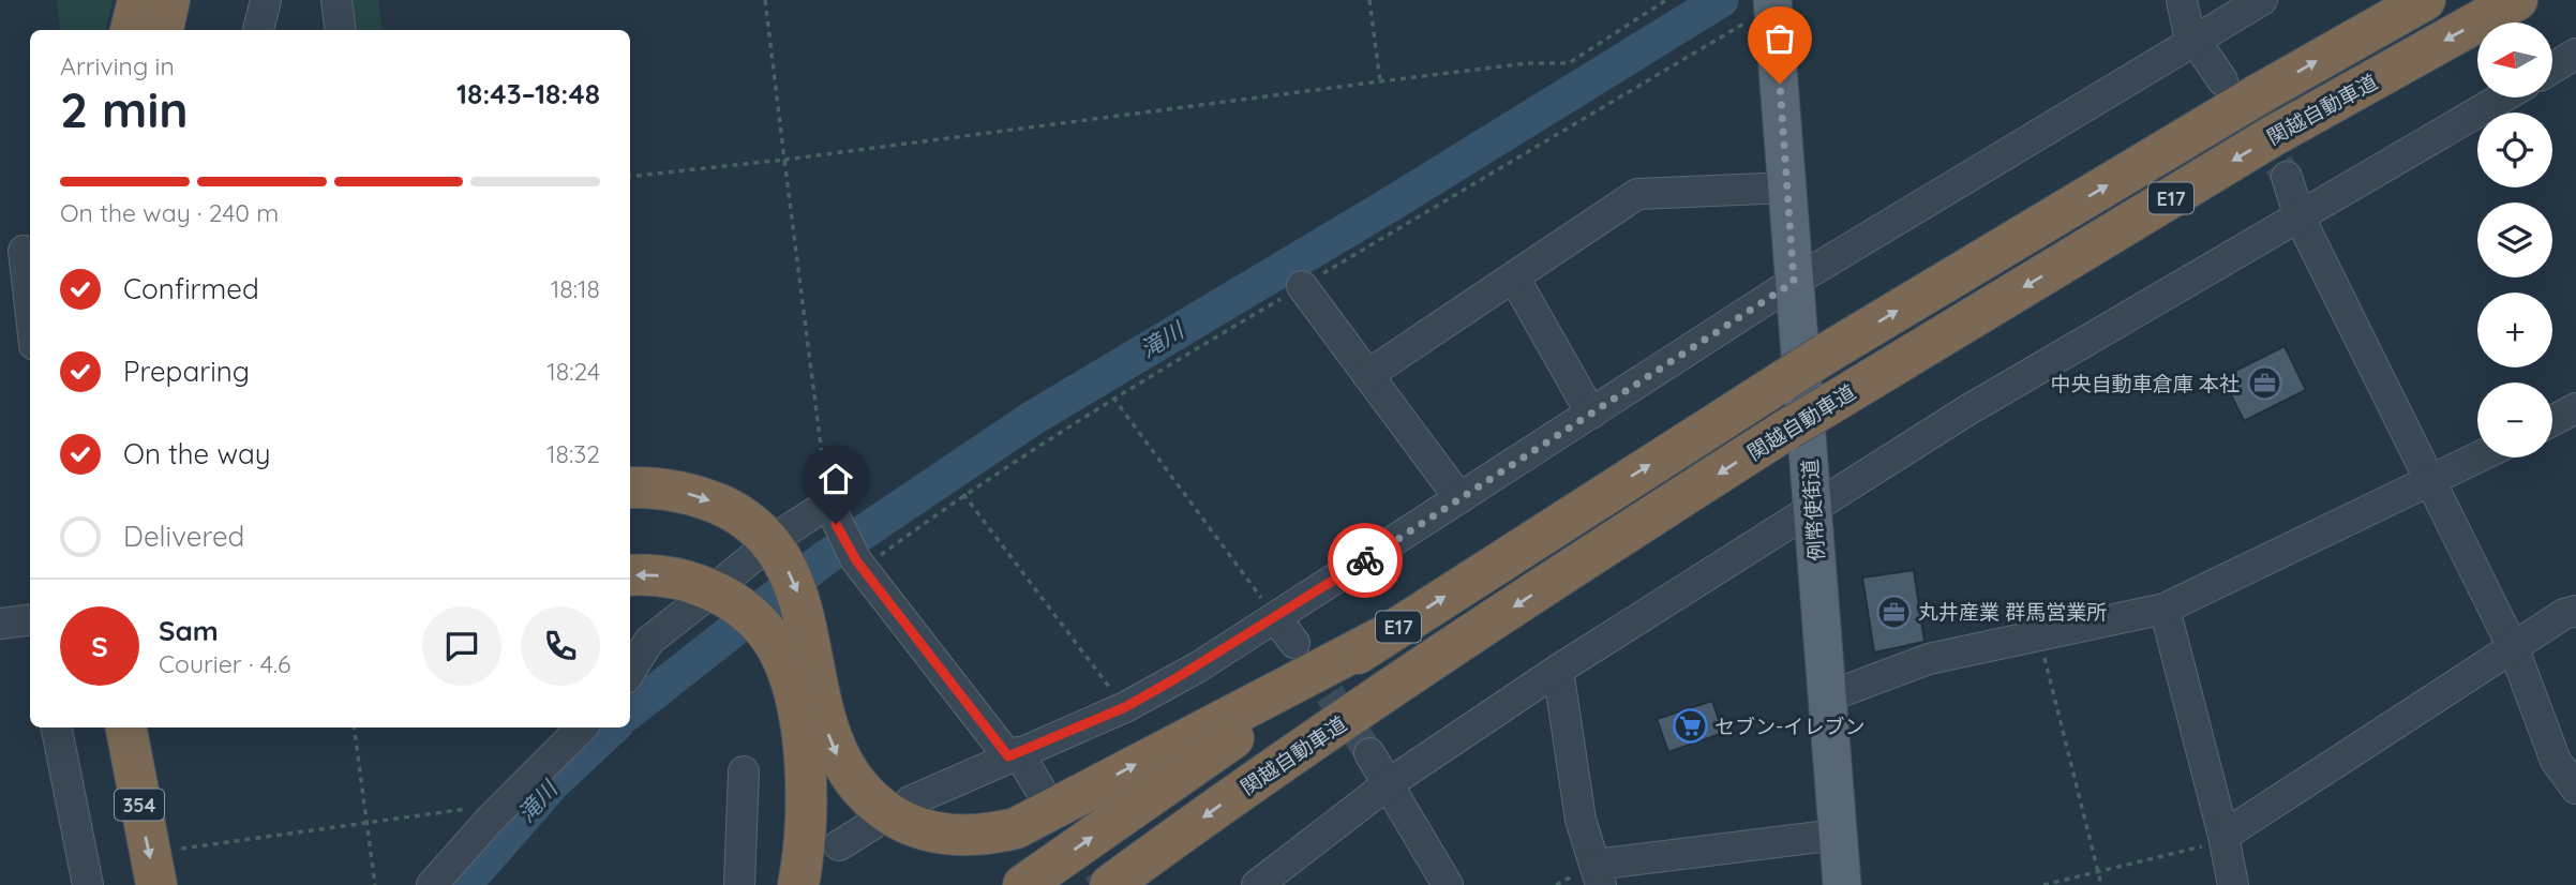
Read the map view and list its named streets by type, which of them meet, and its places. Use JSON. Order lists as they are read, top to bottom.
{
  "streets": {
    "highway": ["関越自動車道", "E17", "354"],
    "main road": ["例幣使街道"]
  },
  "water": ["滝川"],
  "places": {
    "office": ["中央自動車倉庫 本社", "丸井産業 群馬営業所"],
    "supermarket": ["セブン-イレブン"]
  },
  "north": "left",
  "page": {
    "map_buttons": ["+", "−"],
    "heading": ["2 min", "Arriving in", "18:43–18:48"],
    "panel": ["Sam", "Courier · 4.6"],
    "bar": "On the way · 240 m",
    "list": [
      ["Confirmed", "18:18"],
      ["Preparing", "18:24"],
      ["On the way", "18:32"],
      "Delivered"
    ],
    "round": "S"
  }
}
